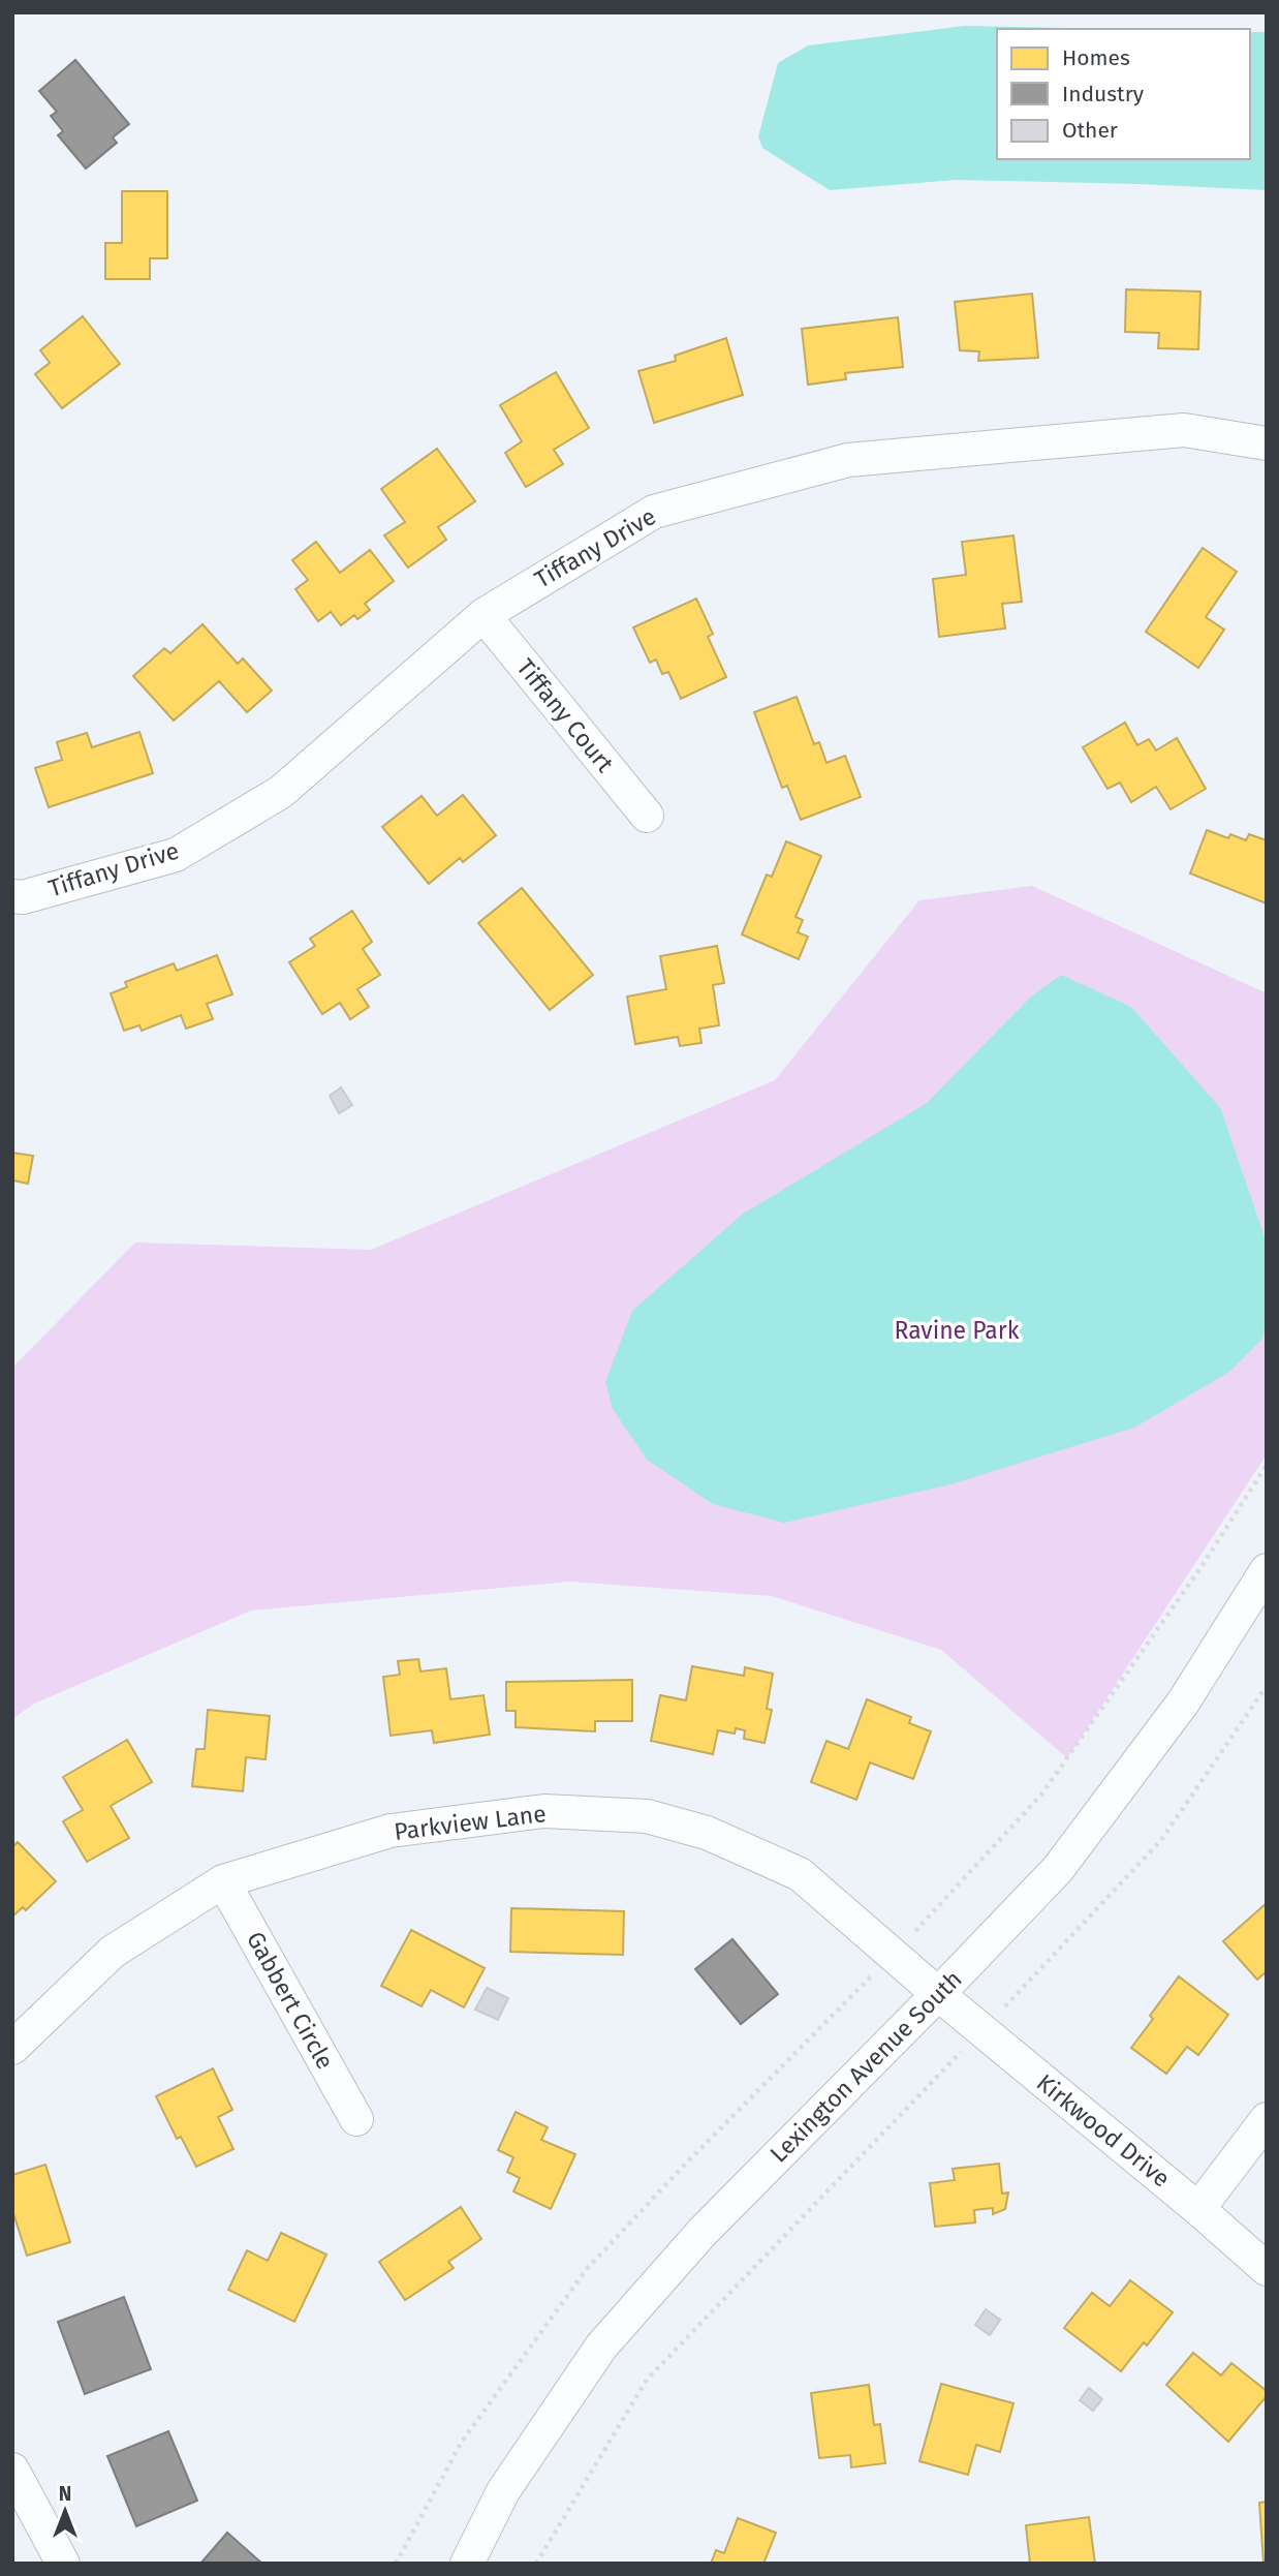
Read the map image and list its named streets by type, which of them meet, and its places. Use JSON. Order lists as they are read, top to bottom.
{
  "streets": {
    "street": [
      "Tiffany Drive",
      "Tiffany Court",
      "Parkview Lane",
      "Gabbert Circle",
      "Lexington Avenue South",
      "Kirkwood Drive"
    ]
  },
  "crossings": [
    ["Tiffany Drive", "Tiffany Court"],
    ["Parkview Lane", "Gabbert Circle"],
    ["Parkview Lane", "Lexington Avenue South"],
    ["Parkview Lane", "Kirkwood Drive"],
    ["Lexington Avenue South", "Kirkwood Drive"]
  ],
  "parks": ["Ravine Park"],
  "legend": ["Homes", "Industry", "Other"],
  "north": "top"
}
